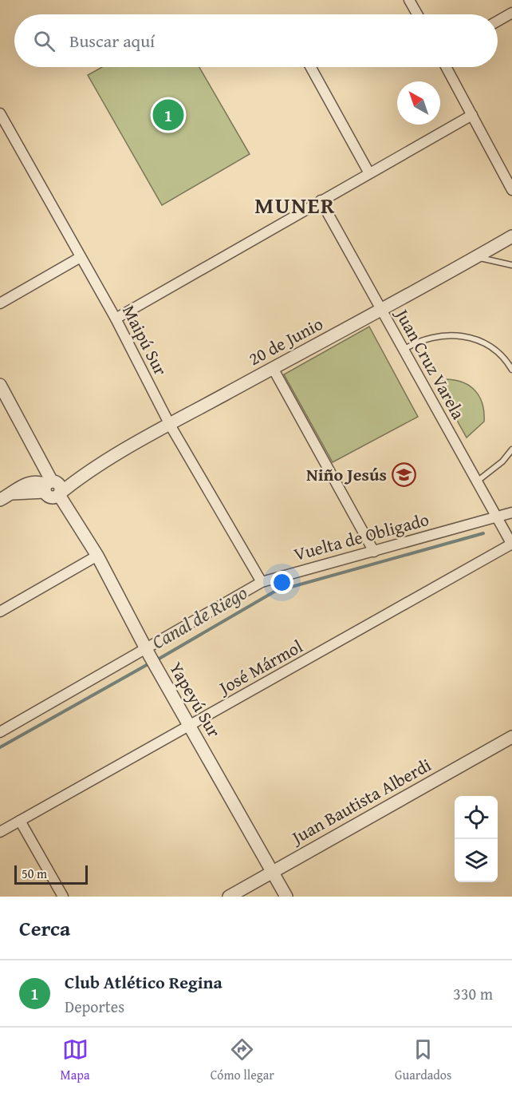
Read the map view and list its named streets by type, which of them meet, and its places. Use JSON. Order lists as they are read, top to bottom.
{
  "streets": {
    "street": [
      "Maipú Sur",
      "20 de Junio",
      "Juan Cruz Varela",
      "Vuelta de Obligado",
      "José Mármol",
      "Yapeyú Sur",
      "Juan Bautista Alberdi"
    ]
  },
  "crossings": [
    ["Maipú Sur", "20 de Junio"],
    ["Maipú Sur", "Vuelta de Obligado"],
    ["20 de Junio", "Juan Cruz Varela"],
    ["20 de Junio", "Yapeyú Sur"],
    ["Juan Cruz Varela", "Vuelta de Obligado"],
    ["Juan Cruz Varela", "José Mármol"],
    ["Vuelta de Obligado", "Yapeyú Sur"],
    ["José Mármol", "Yapeyú Sur"],
    ["Yapeyú Sur", "Juan Bautista Alberdi"]
  ],
  "districts": ["MUNER"],
  "water": ["Canal de Riego"],
  "places": {
    "school or university": ["Niño Jesús"]
  },
  "scale_bar": "50 m",
  "north": "top left",
  "page": {
    "search": "Buscar aquí",
    "pins": "1",
    "scale": "50 m",
    "heading": "Cerca",
    "list": [
      {
        "mark": "1",
        "name": "Club Atlético Regina",
        "note": "Deportes",
        "value": "330 m"
      }
    ],
    "nav": ["Mapa", "Cómo llegar", "Guardados"]
  }
}
